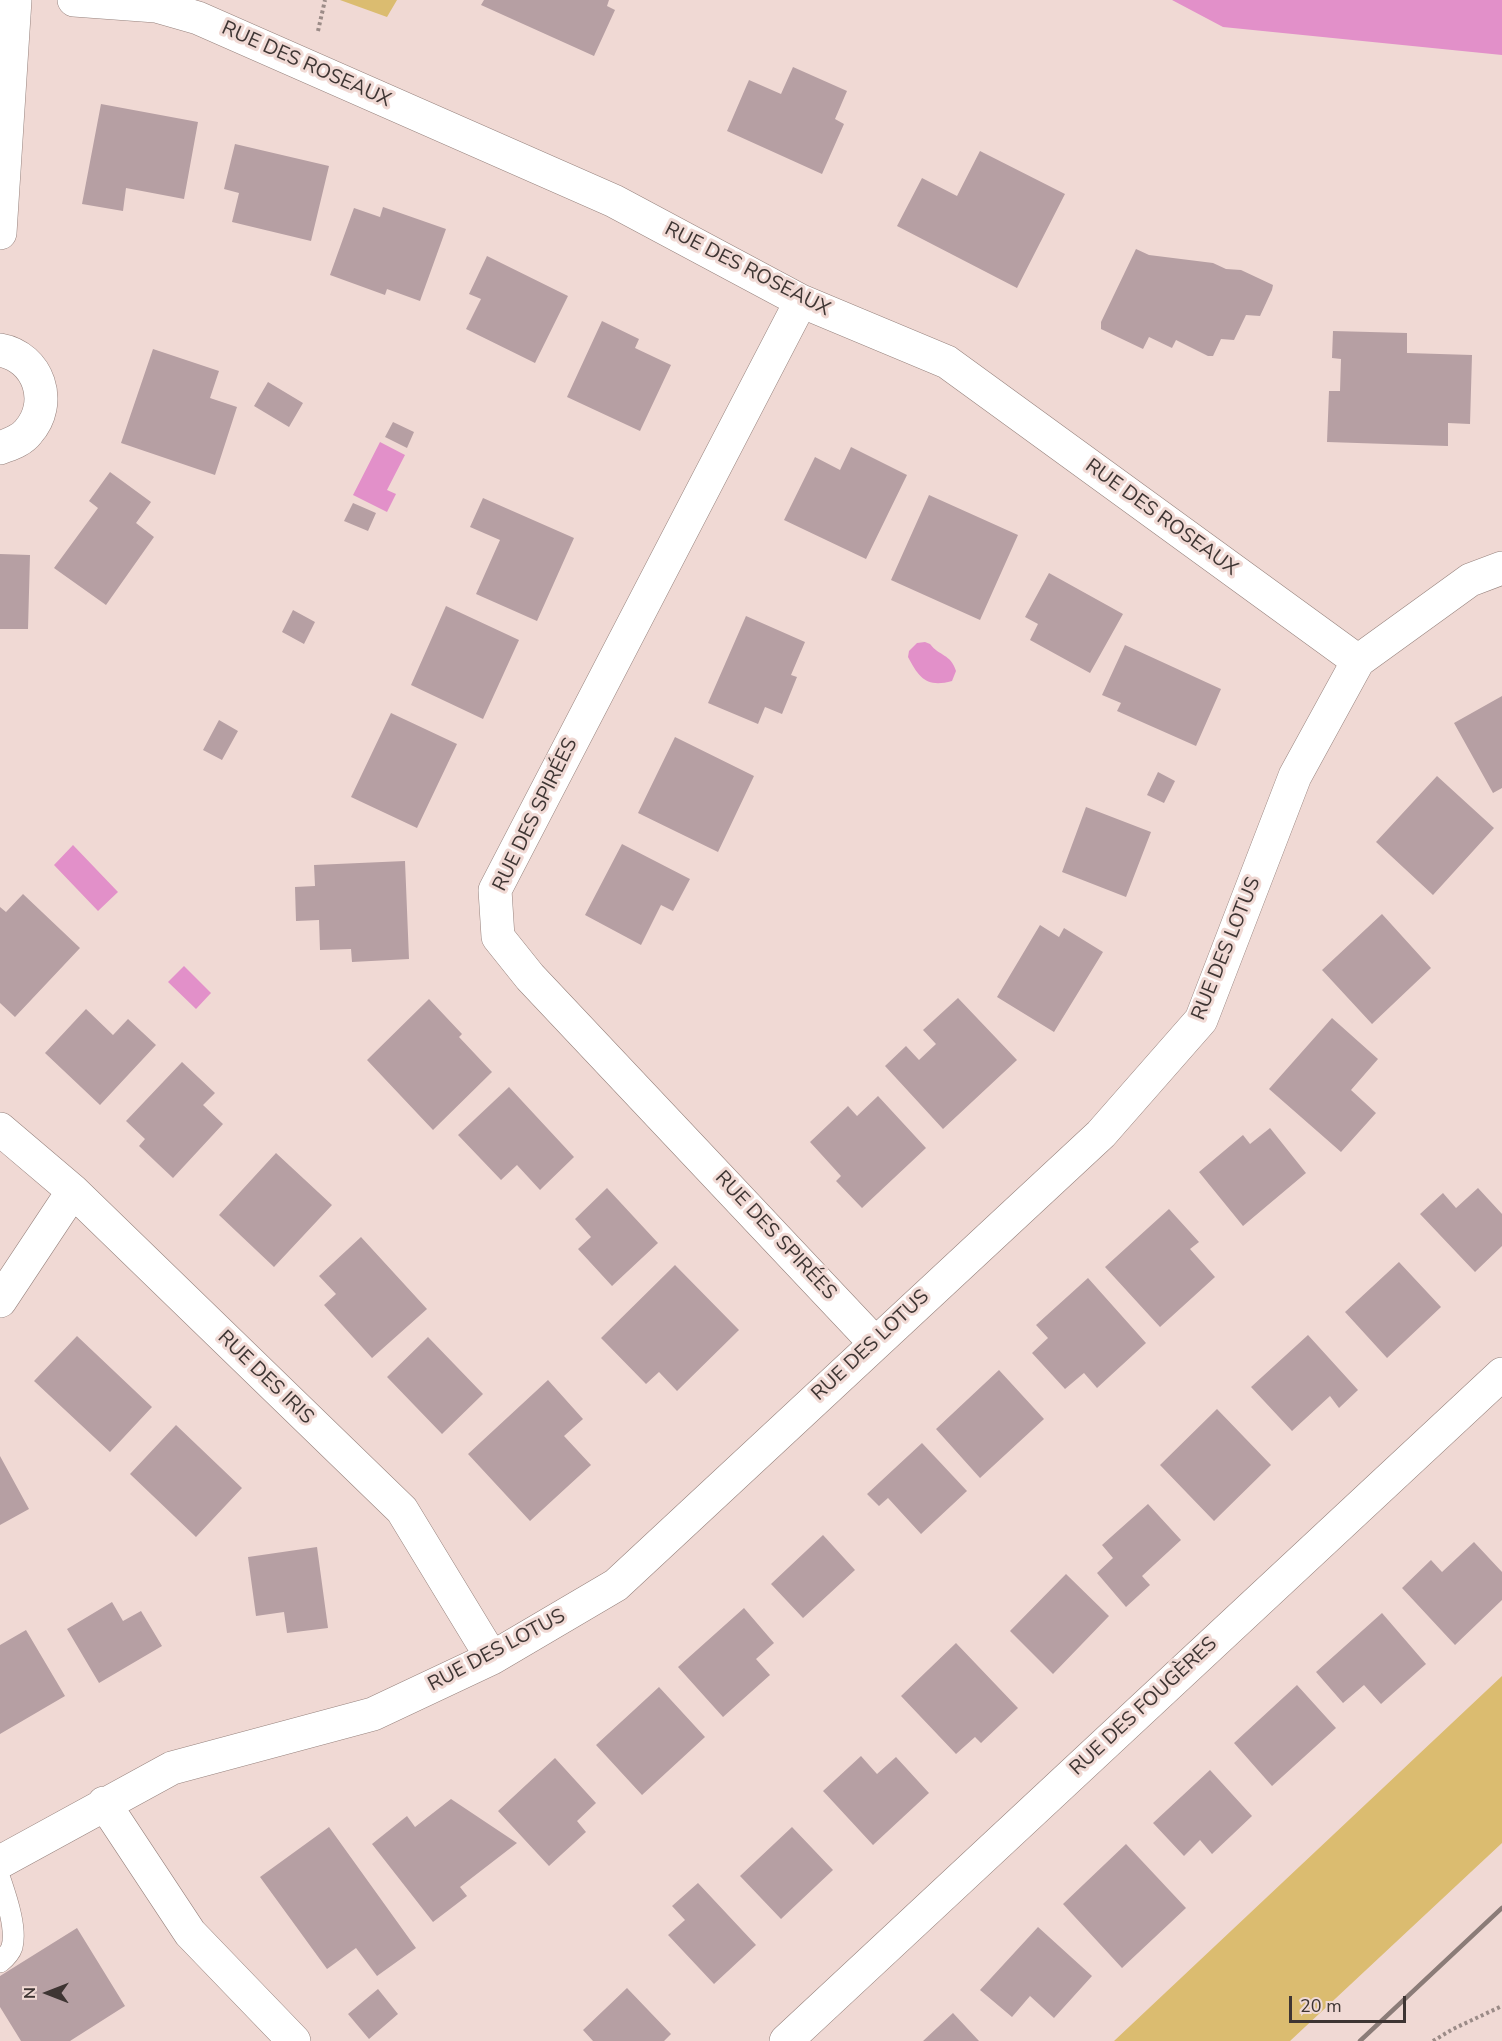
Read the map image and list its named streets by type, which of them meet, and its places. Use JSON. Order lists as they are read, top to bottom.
{
  "streets": {
    "street": [
      "RUE DES ROSEAUX",
      "RUE DES SPIRÉES",
      "RUE DES LOTUS",
      "RUE DES IRIS",
      "RUE DES FOUGÈRES"
    ]
  },
  "crossings": [
    ["RUE DES ROSEAUX", "RUE DES SPIRÉES"],
    ["RUE DES ROSEAUX", "RUE DES LOTUS"],
    ["RUE DES SPIRÉES", "RUE DES LOTUS"],
    ["RUE DES LOTUS", "RUE DES IRIS"]
  ],
  "scale_bar": "20 m",
  "north": "left"
}
